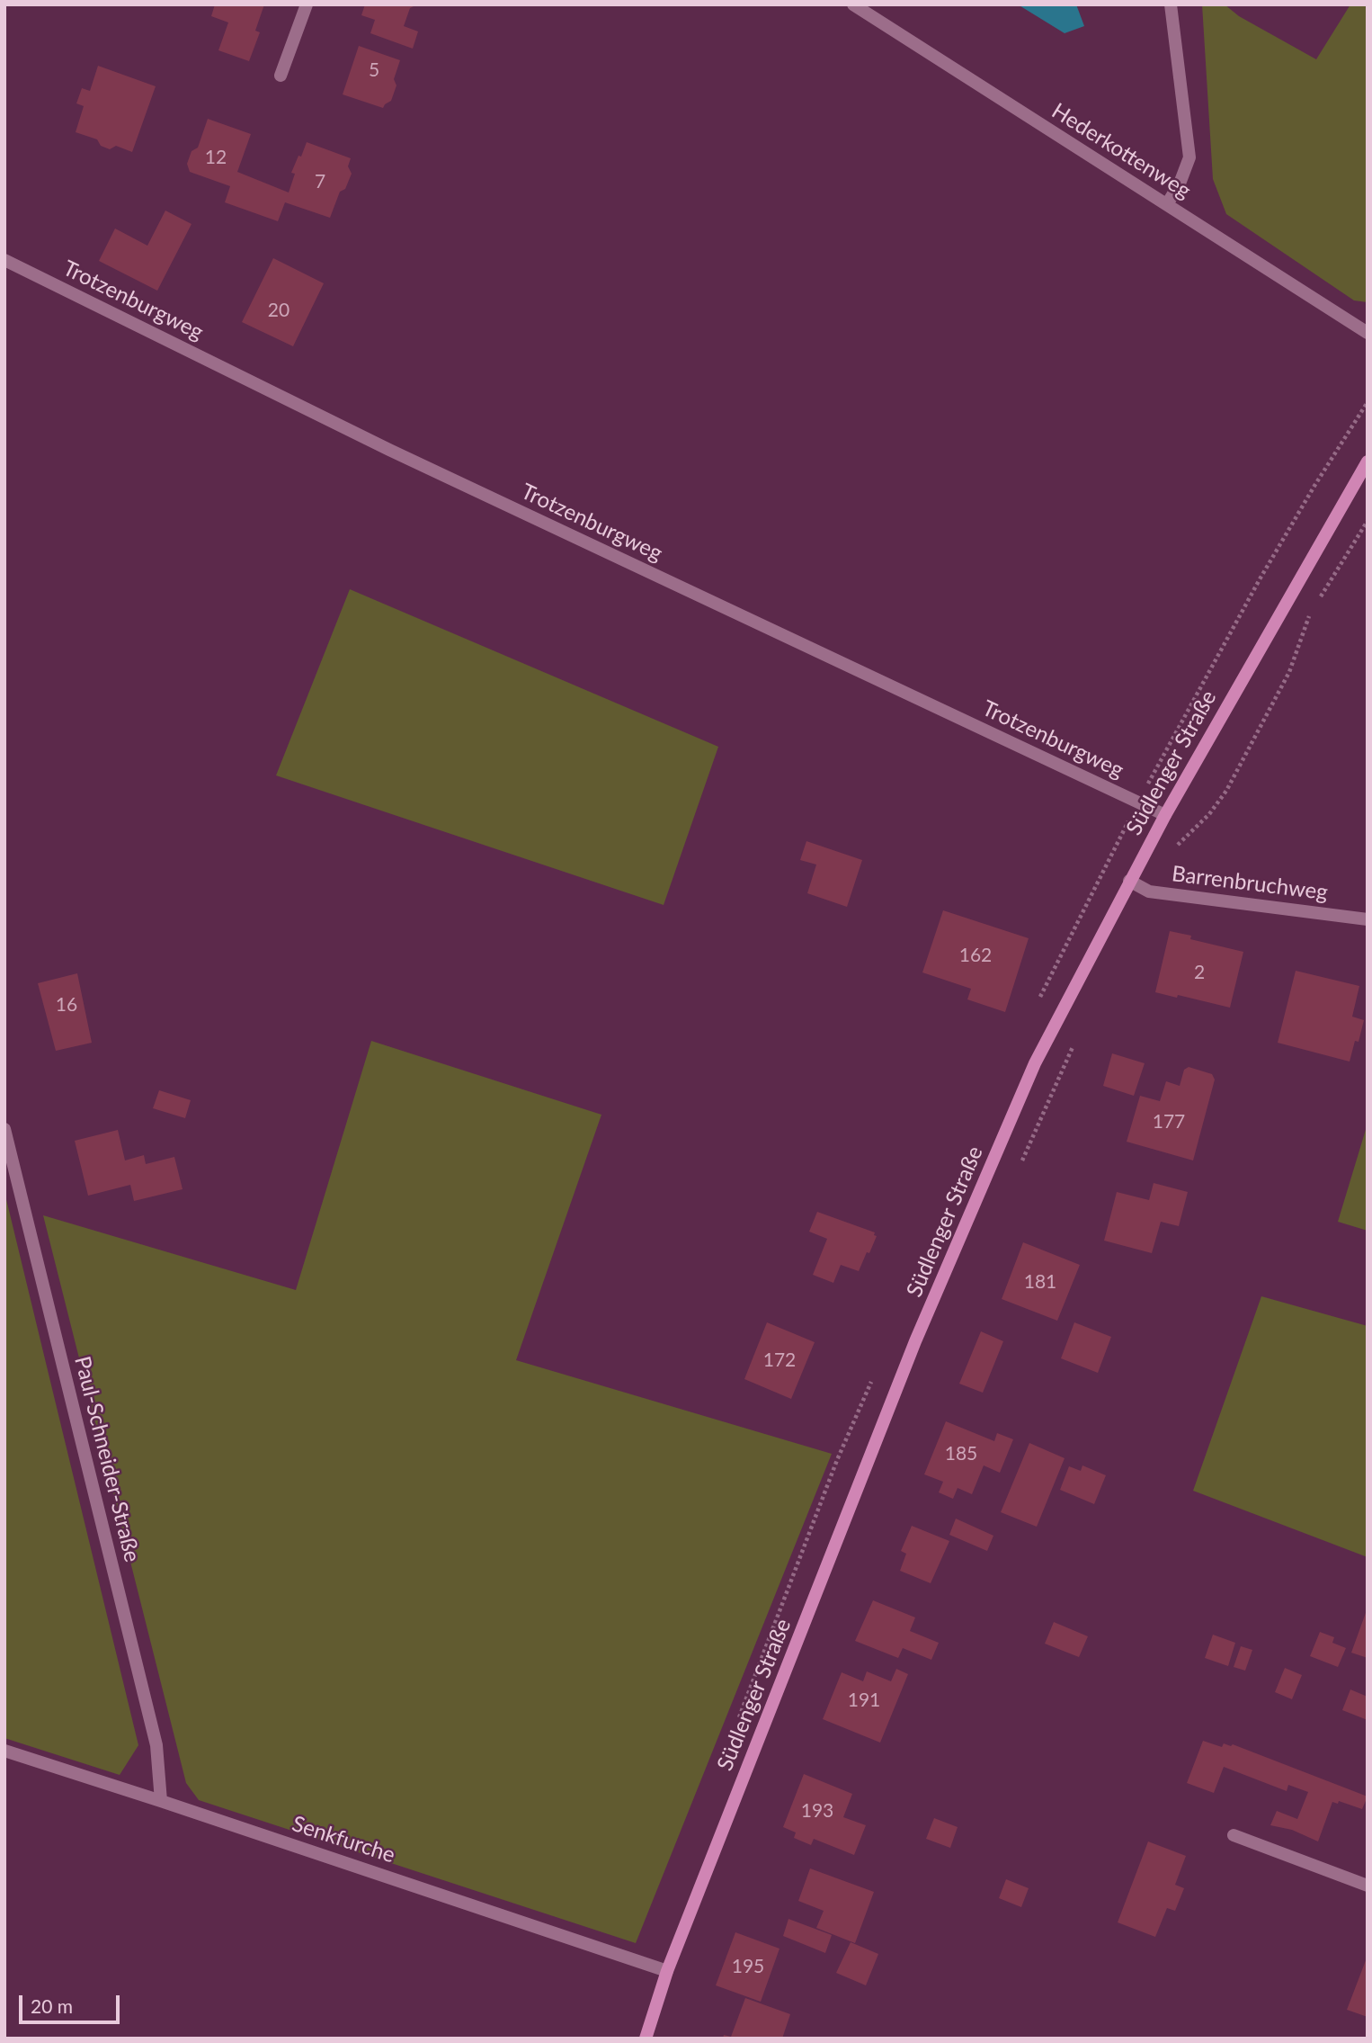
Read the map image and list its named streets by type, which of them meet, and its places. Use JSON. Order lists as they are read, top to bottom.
{
  "streets": {
    "main road": ["Südlenger Straße"],
    "street": [
      "Hederkottenweg",
      "Trotzenburgweg",
      "Barrenbruchweg",
      "Paul-Schneider-Straße",
      "Senkfurche"
    ]
  },
  "crossings": [
    ["Trotzenburgweg", "Südlenger Straße"],
    ["Südlenger Straße", "Barrenbruchweg"],
    ["Südlenger Straße", "Senkfurche"],
    ["Paul-Schneider-Straße", "Senkfurche"]
  ],
  "house_numbers": [
    "5",
    "12",
    "7",
    "20",
    "162",
    "2",
    "16",
    "177",
    "181",
    "172",
    "185",
    "191",
    "193",
    "195"
  ],
  "scale_bar": "20 m"
}
